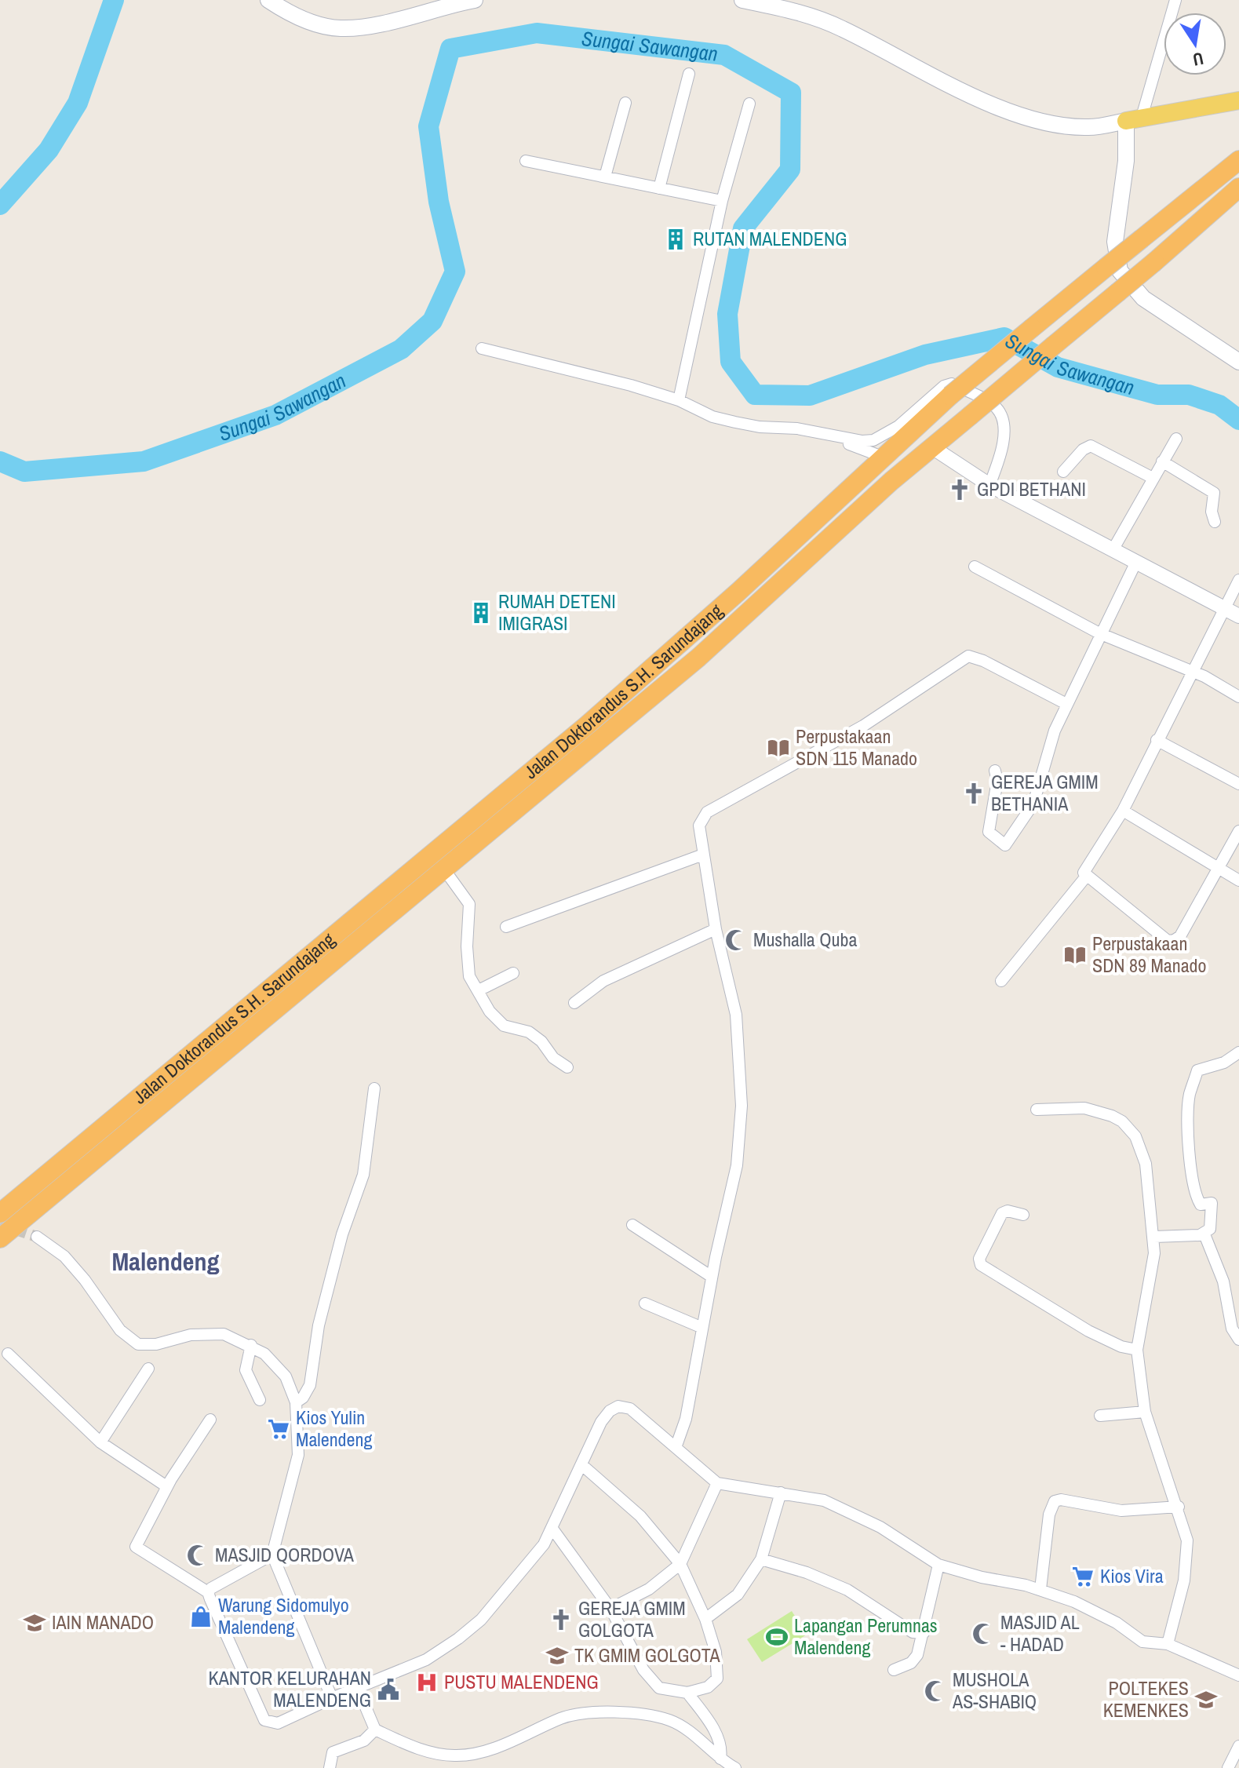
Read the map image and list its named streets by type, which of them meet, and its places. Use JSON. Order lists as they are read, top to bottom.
{
  "streets": {
    "highway": ["Jalan Doktorandus S.H. Sarundajang"]
  },
  "districts": ["Malendeng"],
  "water": ["Sungai Sawangan"],
  "places": {
    "building": ["RUTAN MALENDENG", "RUMAH DETENI IMIGRASI"],
    "church": ["GPDI BETHANI", "GEREJA GMIM BETHANIA", "GEREJA GMIM GOLGOTA"],
    "library": ["Perpustakaan SDN 115 Manado", "Perpustakaan SDN 89 Manado"],
    "mosque": [
      "Mushalla Quba",
      "MASJID QORDOVA",
      "MASJID AL - HADAD",
      "MUSHOLA AS-SHABIQ"
    ],
    "supermarket": ["Kios Yulin Malendeng", "Kios Vira"],
    "shop": ["Warung Sidomulyo Malendeng"],
    "school or university": ["IAIN MANADO", "TK GMIM GOLGOTA", "POLTEKES KEMENKES"],
    "sports": ["Lapangan Perumnas Malendeng"],
    "hospital": ["PUSTU MALENDENG"],
    "public building": ["KANTOR KELURAHAN MALENDENG"]
  },
  "north": "bottom"
}
